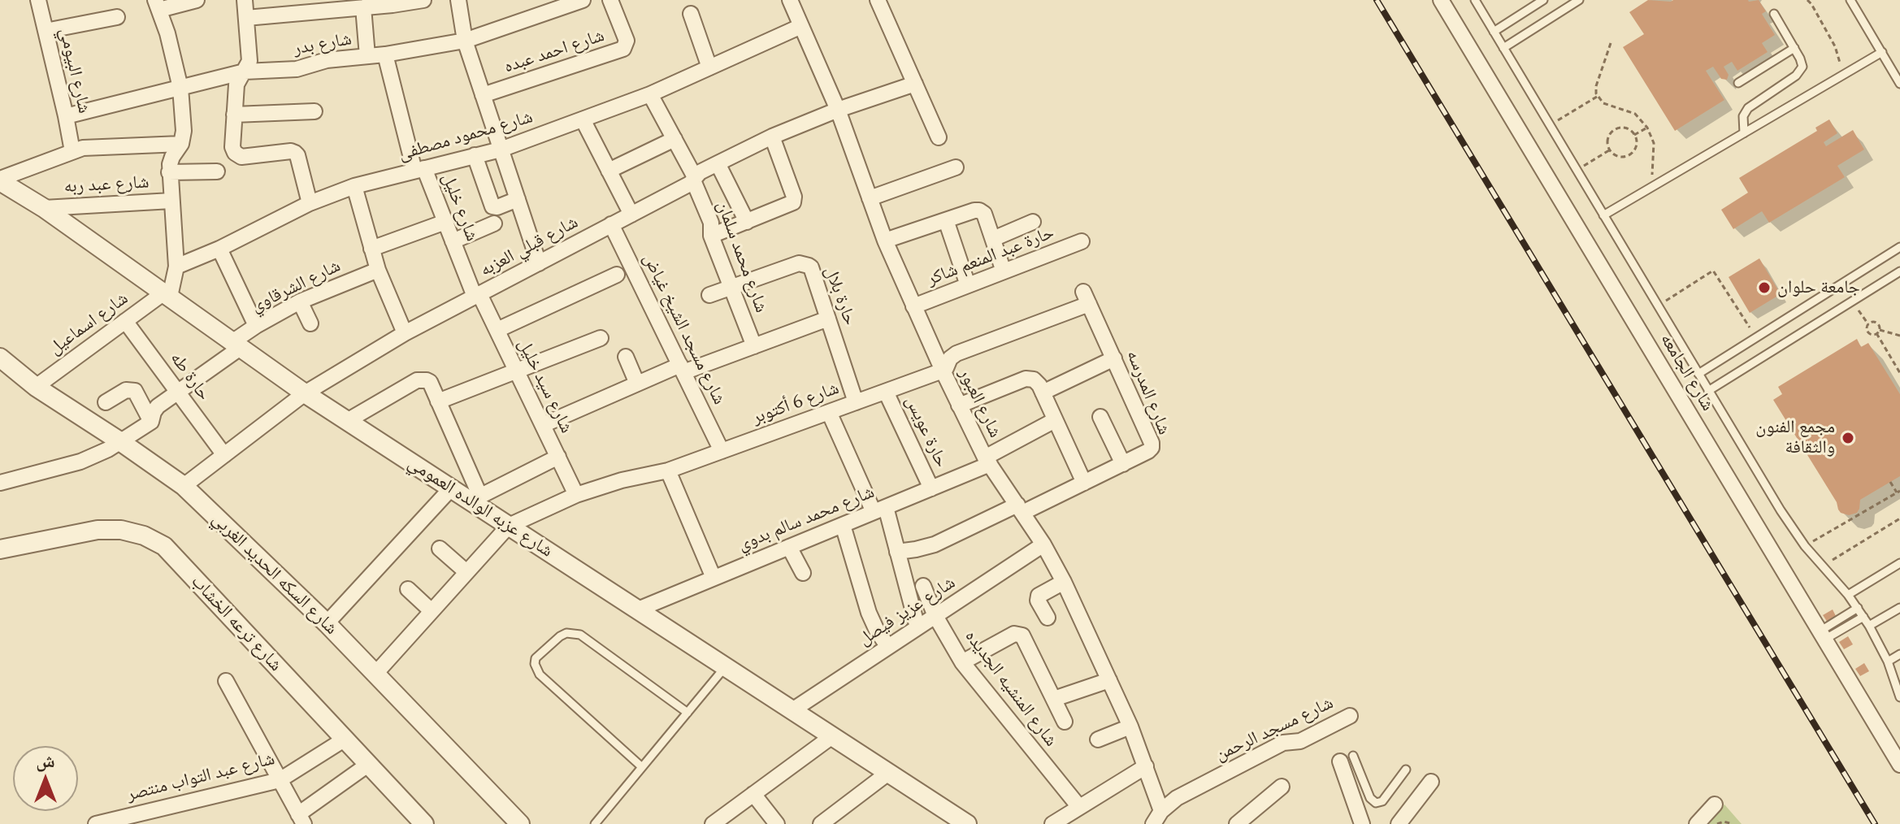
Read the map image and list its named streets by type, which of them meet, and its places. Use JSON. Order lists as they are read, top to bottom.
{
  "streets": {
    "street": [
      "شارع بدر",
      "شارع احمد عبده",
      "شارع البيومي",
      "شارع محمود مصطفى",
      "شارع عبد ربه",
      "شارع خليل",
      "شارع قبلي العزبه",
      "حارة عبد المنعم شاكر",
      "شارع محمد سلمان",
      "شارع الشرقاوي",
      "حارة بلال",
      "شارع اسماعيل",
      "شارع مسجد الشيخ غياض",
      "شارع الجامعه",
      "حارة طه",
      "شارع سيد خليل",
      "شارع المدرسه",
      "شارع 6 أكتوبر",
      "شارع العبور",
      "حارة عويس",
      "شارع عزبه الوالده العمومي",
      "شارع محمد سالم بدوي",
      "شارع السكه الحديد الغربي",
      "شارع عزيز فيصل",
      "شارع ترعه الخشاب",
      "شارع المنشيه الجديده",
      "شارع مسجد الرحمن",
      "شارع عبد التواب منتصر"
    ]
  },
  "crossings": [
    ["شارع بدر", "شارع البيومي"],
    ["شارع بدر", "شارع خليل"],
    ["شارع محمود مصطفى", "شارع خليل"],
    ["شارع محمود مصطفى", "شارع محمد سلمان"],
    ["شارع محمود مصطفى", "شارع العبور"],
    ["شارع عبد ربه", "شارع عزبه الوالده العمومي"],
    ["شارع خليل", "شارع قبلي العزبه"],
    ["شارع خليل", "شارع سيد خليل"],
    ["شارع قبلي العزبه", "شارع محمد سلمان"],
    ["شارع قبلي العزبه", "شارع مسجد الشيخ غياض"],
    ["شارع قبلي العزبه", "حارة طه"],
    ["شارع قبلي العزبه", "شارع سيد خليل"],
    ["شارع قبلي العزبه", "شارع العبور"],
    ["شارع قبلي العزبه", "شارع عزبه الوالده العمومي"],
    ["شارع قبلي العزبه", "شارع السكه الحديد الغربي"],
    ["حارة عبد المنعم شاكر", "شارع العبور"],
    ["شارع محمد سلمان", "حارة بلال"],
    ["شارع الشرقاوي", "حارة طه"],
    ["شارع الشرقاوي", "شارع عزبه الوالده العمومي"],
    ["شارع الشرقاوي", "شارع السكه الحديد الغربي"],
    ["حارة بلال", "شارع 6 أكتوبر"],
    ["شارع اسماعيل", "حارة طه"],
    ["شارع اسماعيل", "شارع عزبه الوالده العمومي"],
    ["شارع اسماعيل", "شارع السكه الحديد الغربي"],
    ["شارع مسجد الشيخ غياض", "شارع 6 أكتوبر"],
    ["شارع سيد خليل", "شارع 6 أكتوبر"],
    ["شارع المدرسه", "شارع 6 أكتوبر"],
    ["شارع المدرسه", "شارع العبور"],
    ["شارع 6 أكتوبر", "شارع العبور"],
    ["شارع 6 أكتوبر", "حارة عويس"],
    ["شارع 6 أكتوبر", "شارع عزبه الوالده العمومي"],
    ["شارع العبور", "شارع محمد سالم بدوي"],
    ["شارع العبور", "شارع عزيز فيصل"],
    ["شارع العبور", "شارع مسجد الرحمن"],
    ["حارة عويس", "شارع محمد سالم بدوي"],
    ["شارع عزبه الوالده العمومي", "شارع محمد سالم بدوي"],
    ["شارع عزبه الوالده العمومي", "شارع عزيز فيصل"],
    ["شارع عزيز فيصل", "شارع المنشيه الجديده"],
    ["شارع ترعه الخشاب", "شارع عبد التواب منتصر"]
  ],
  "places": ["جامعة حلوان", "مجمع الفنون والثقافة"],
  "north": "top"
}
